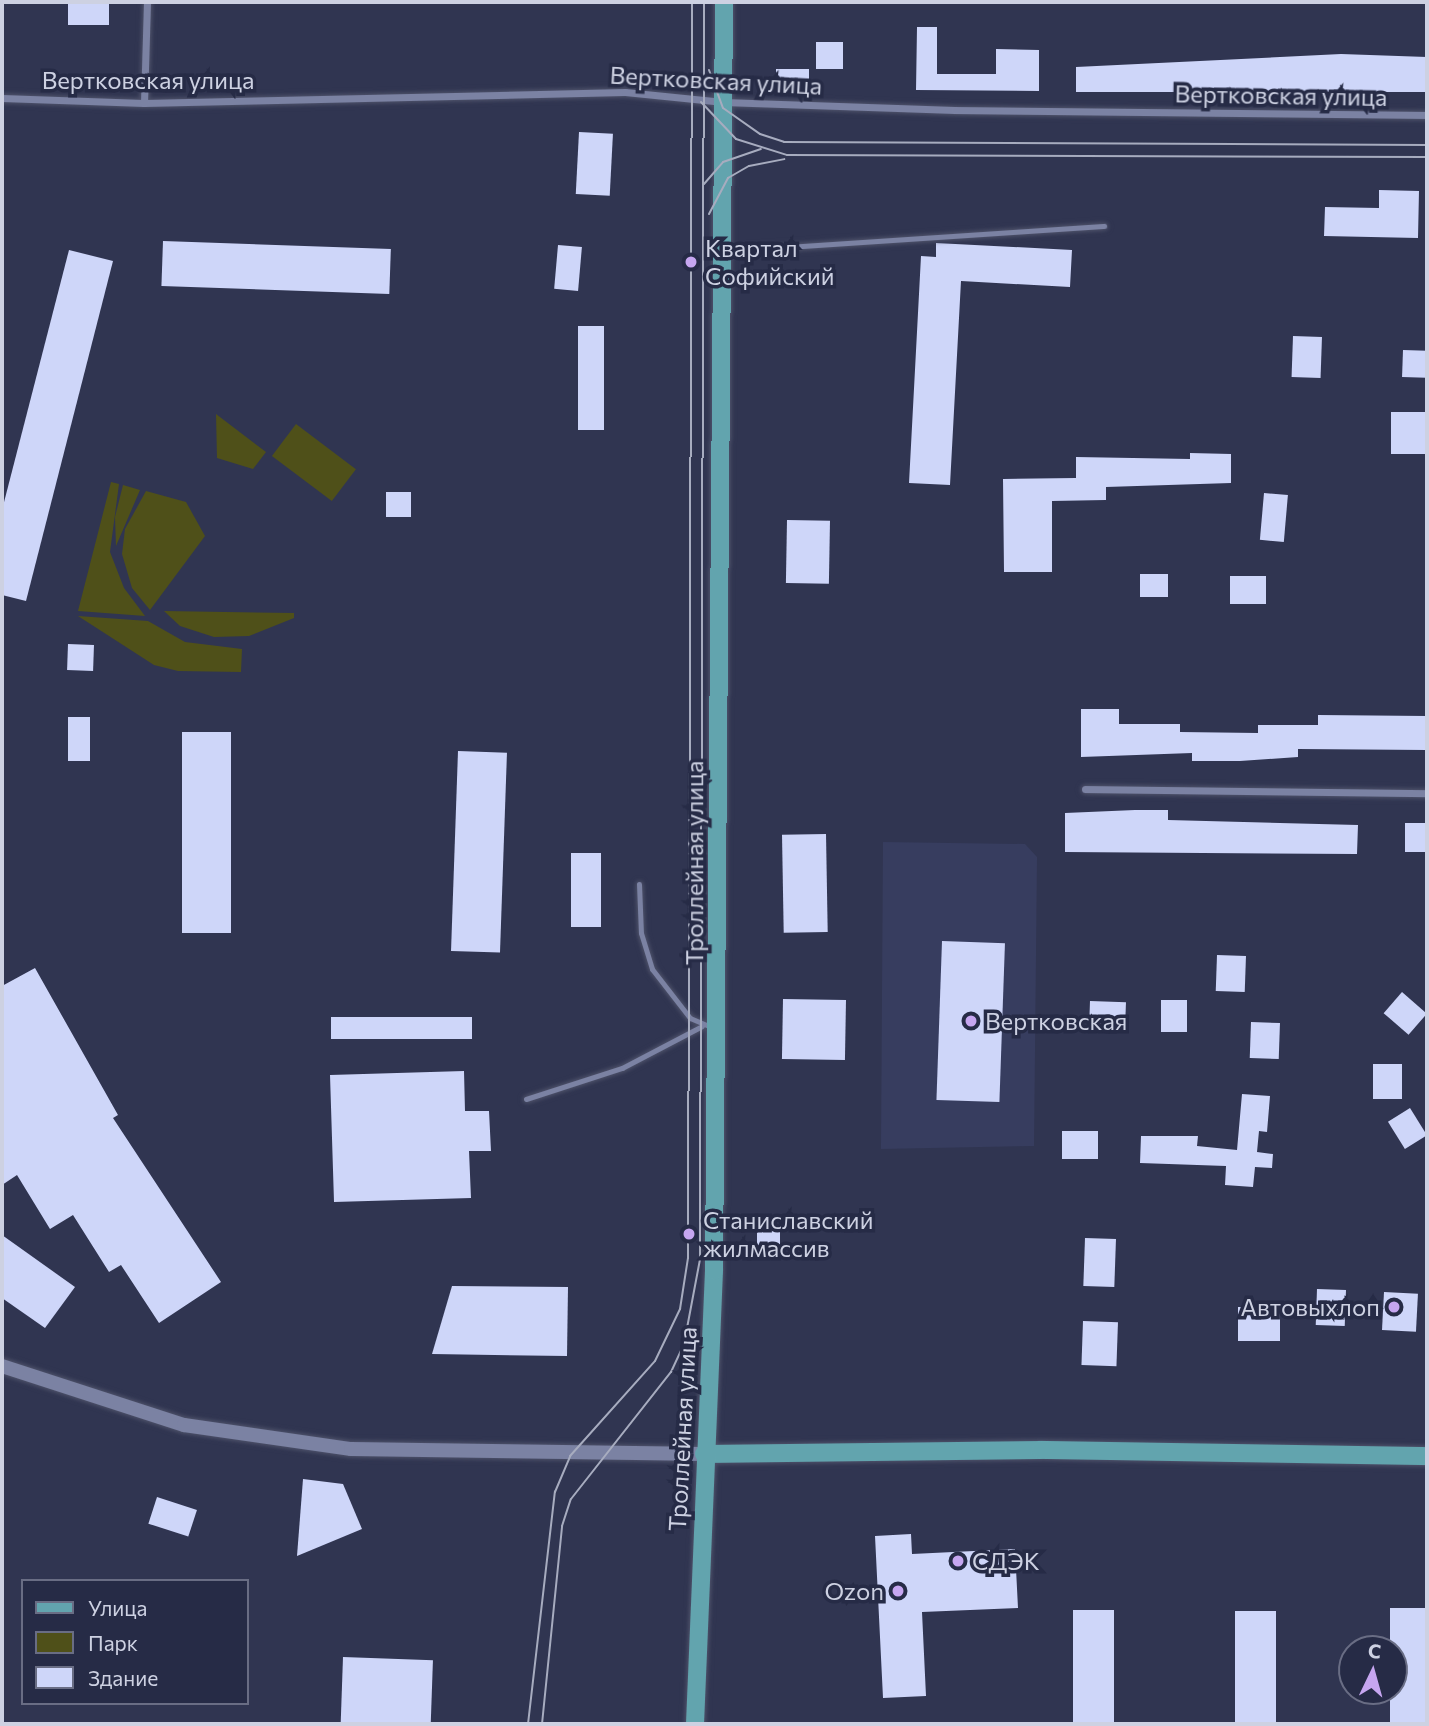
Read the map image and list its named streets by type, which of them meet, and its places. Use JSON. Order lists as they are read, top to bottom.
{
  "streets": {
    "main road": ["Троллейная улица"],
    "street": ["Вертковская улица"]
  },
  "crossings": [
    ["Вертковская улица", "Троллейная улица"]
  ],
  "places": [
    "Квартал Софийский",
    "Вертковская",
    "Станиславский жилмассив",
    "Автовыхлоп",
    "СДЭК",
    "Ozon"
  ],
  "legend": ["Улица", "Парк", "Здание"],
  "north": "top"
}
